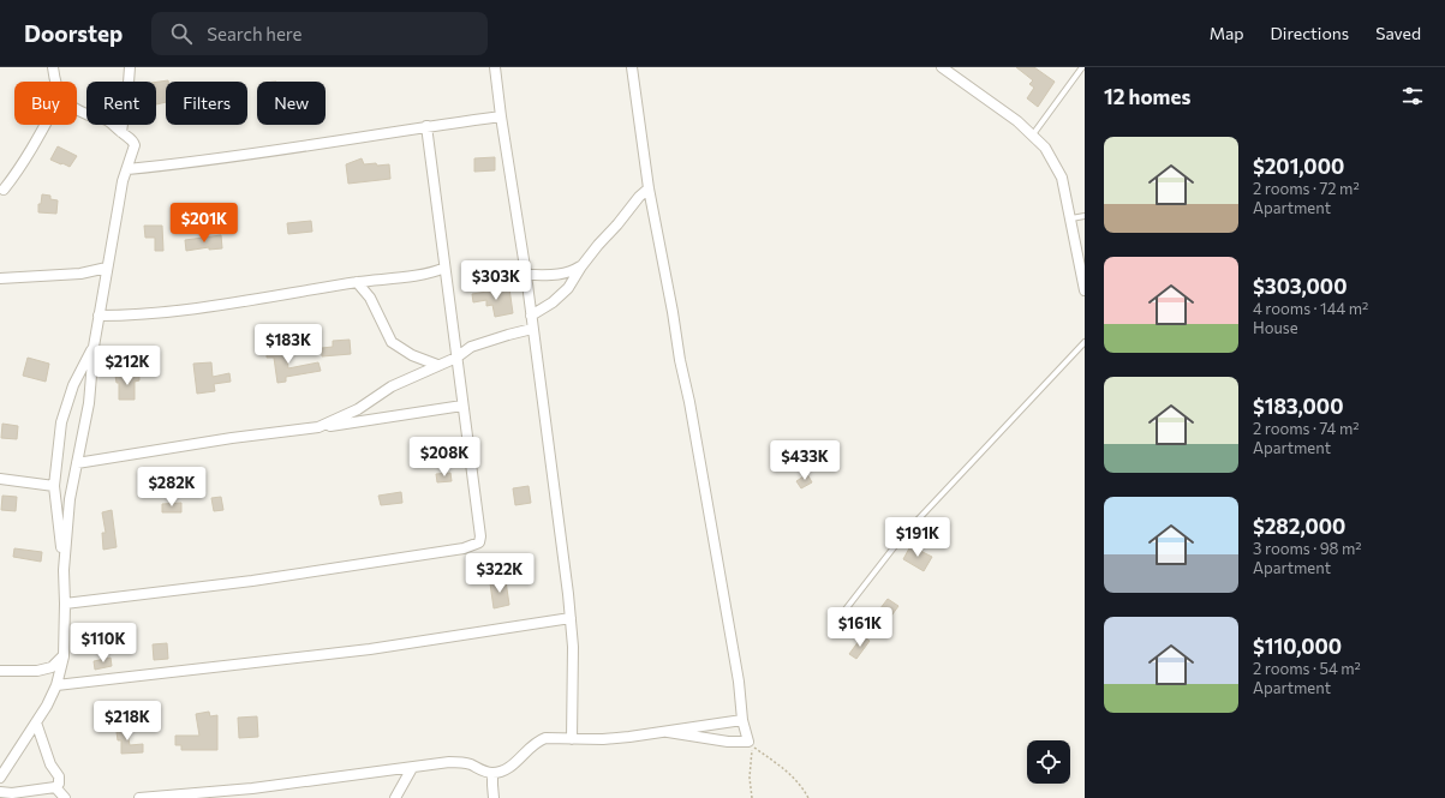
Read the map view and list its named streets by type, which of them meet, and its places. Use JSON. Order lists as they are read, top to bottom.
{
  "page": {
    "header": "Doorstep",
    "search": "Search here",
    "nav": ["Map", "Directions", "Saved"],
    "heading": "12 homes",
    "chip": [
      "Buy",
      "Rent",
      "Filters",
      "New"
    ],
    "list": [
      {
        "name": "$201,000",
        "note": "2 rooms · 72 m² · Apartment"
      },
      {
        "name": "$303,000",
        "note": "4 rooms · 144 m² · House"
      },
      {
        "name": "$183,000",
        "note": "2 rooms · 74 m² · Apartment"
      },
      {
        "name": "$282,000",
        "note": "3 rooms · 98 m² · Apartment"
      },
      {
        "name": "$110,000",
        "note": "2 rooms · 54 m² · Apartment"
      }
    ],
    "price": [
      "$201K",
      "$303K",
      "$183K",
      "$212K",
      "$208K",
      "$433K",
      "$282K",
      "$191K",
      "$322K",
      "$161K",
      "$110K",
      "$218K"
    ]
  }
}
